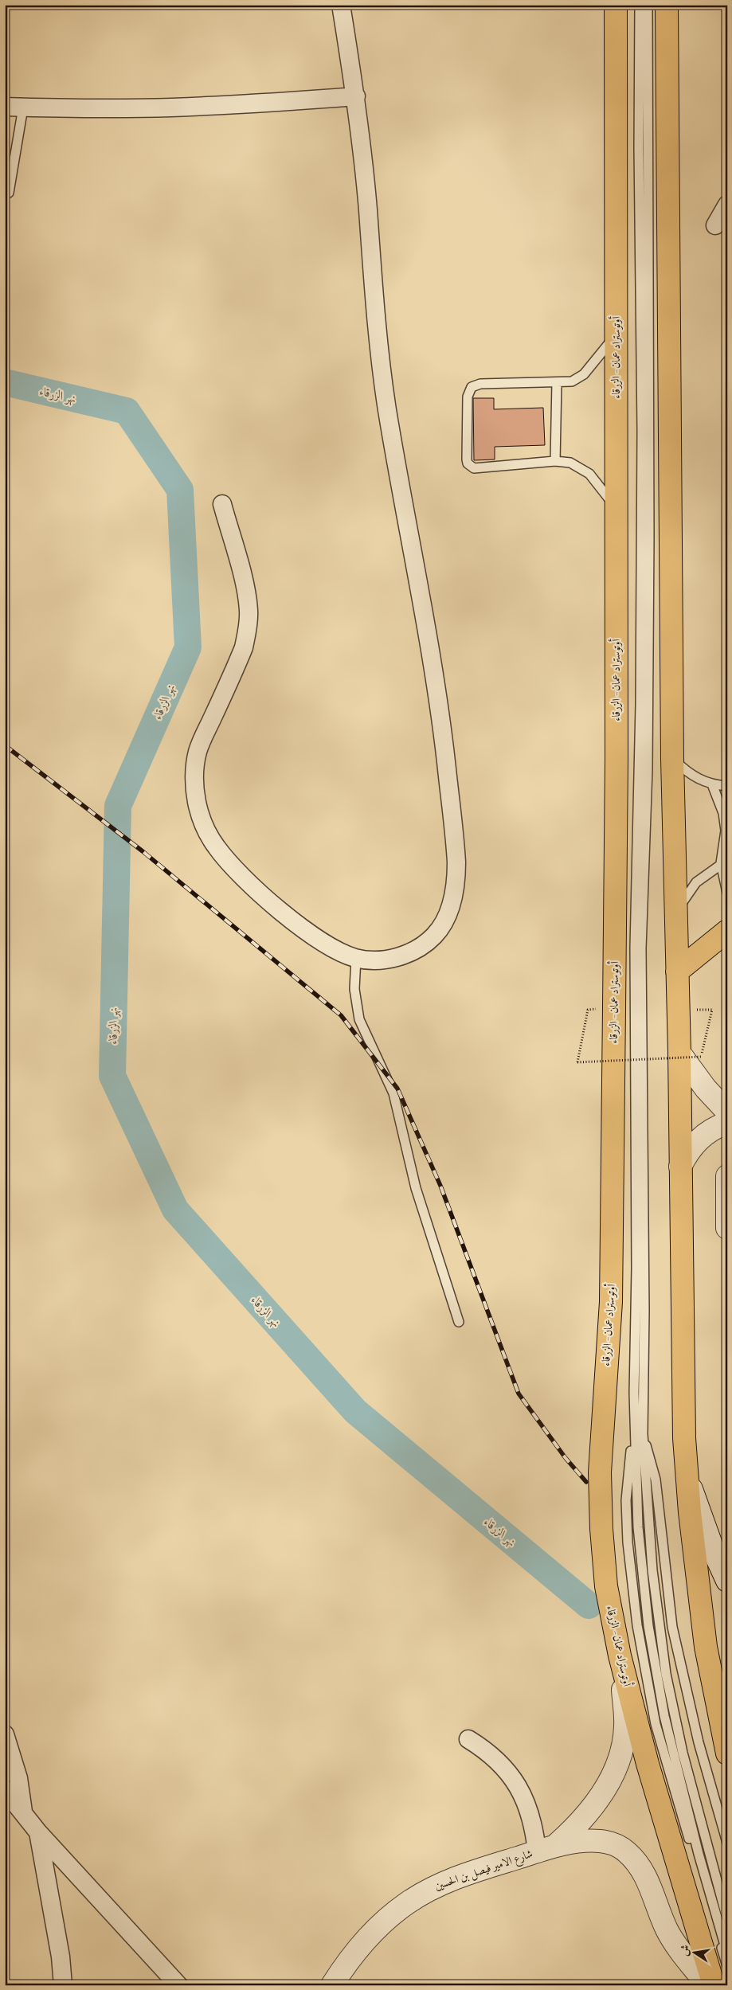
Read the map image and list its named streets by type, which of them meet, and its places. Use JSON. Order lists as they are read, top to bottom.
{
  "streets": {
    "highway": ["أوتوستراد عمان - الزرقاء"],
    "street": ["شارع الامير فيصل بن الحسين"]
  },
  "crossings": [
    ["أوتوستراد عمان - الزرقاء", "شارع الامير فيصل بن الحسين"]
  ],
  "water": ["نهر الزرقاء"],
  "north": "left"
}
